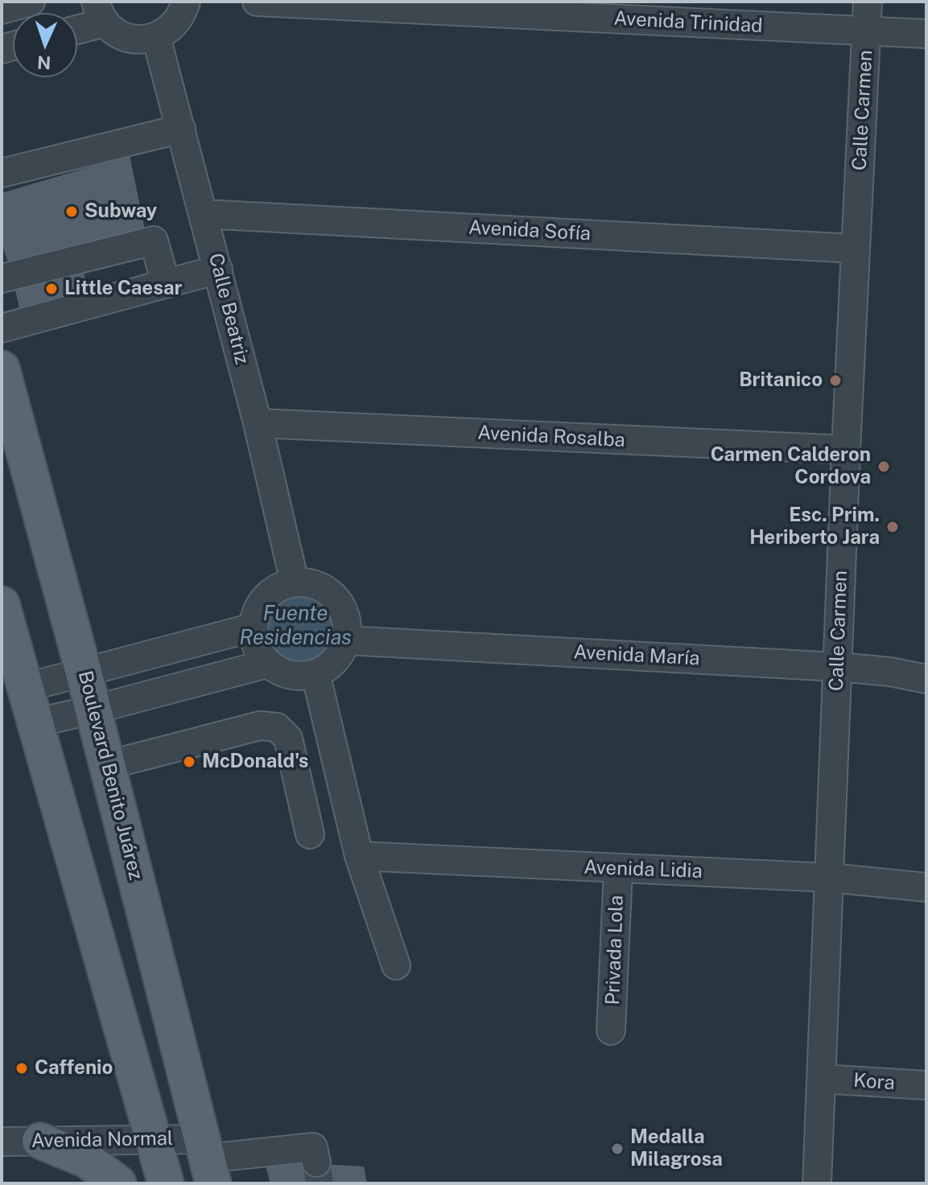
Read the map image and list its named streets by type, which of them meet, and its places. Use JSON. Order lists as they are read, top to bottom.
{
  "streets": {
    "main road": ["Boulevard Benito Juárez"],
    "street": [
      "Avenida Trinidad",
      "Calle Carmen",
      "Avenida Sofía",
      "Calle Beatriz",
      "Avenida Rosalba",
      "Avenida María",
      "Avenida Lidia",
      "Privada Lola",
      "Kora",
      "Avenida Normal"
    ]
  },
  "crossings": [
    ["Avenida Trinidad", "Calle Carmen"],
    ["Calle Carmen", "Avenida Sofía"],
    ["Calle Carmen", "Avenida Rosalba"],
    ["Calle Carmen", "Avenida María"],
    ["Calle Carmen", "Avenida Lidia"],
    ["Calle Carmen", "Kora"],
    ["Avenida Sofía", "Calle Beatriz"],
    ["Calle Beatriz", "Avenida Rosalba"],
    ["Calle Beatriz", "Avenida María"],
    ["Boulevard Benito Juárez", "Avenida Normal"],
    ["Avenida Lidia", "Privada Lola"]
  ],
  "water": ["Fuente Residencias"],
  "places": [
    "Subway",
    "Little Caesar",
    "Britanico",
    "Carmen Calderon Cordova",
    "Esc. Prim. Heriberto Jara",
    "McDonald's",
    "Caffenio",
    "Medalla Milagrosa"
  ],
  "north": "bottom"
}
